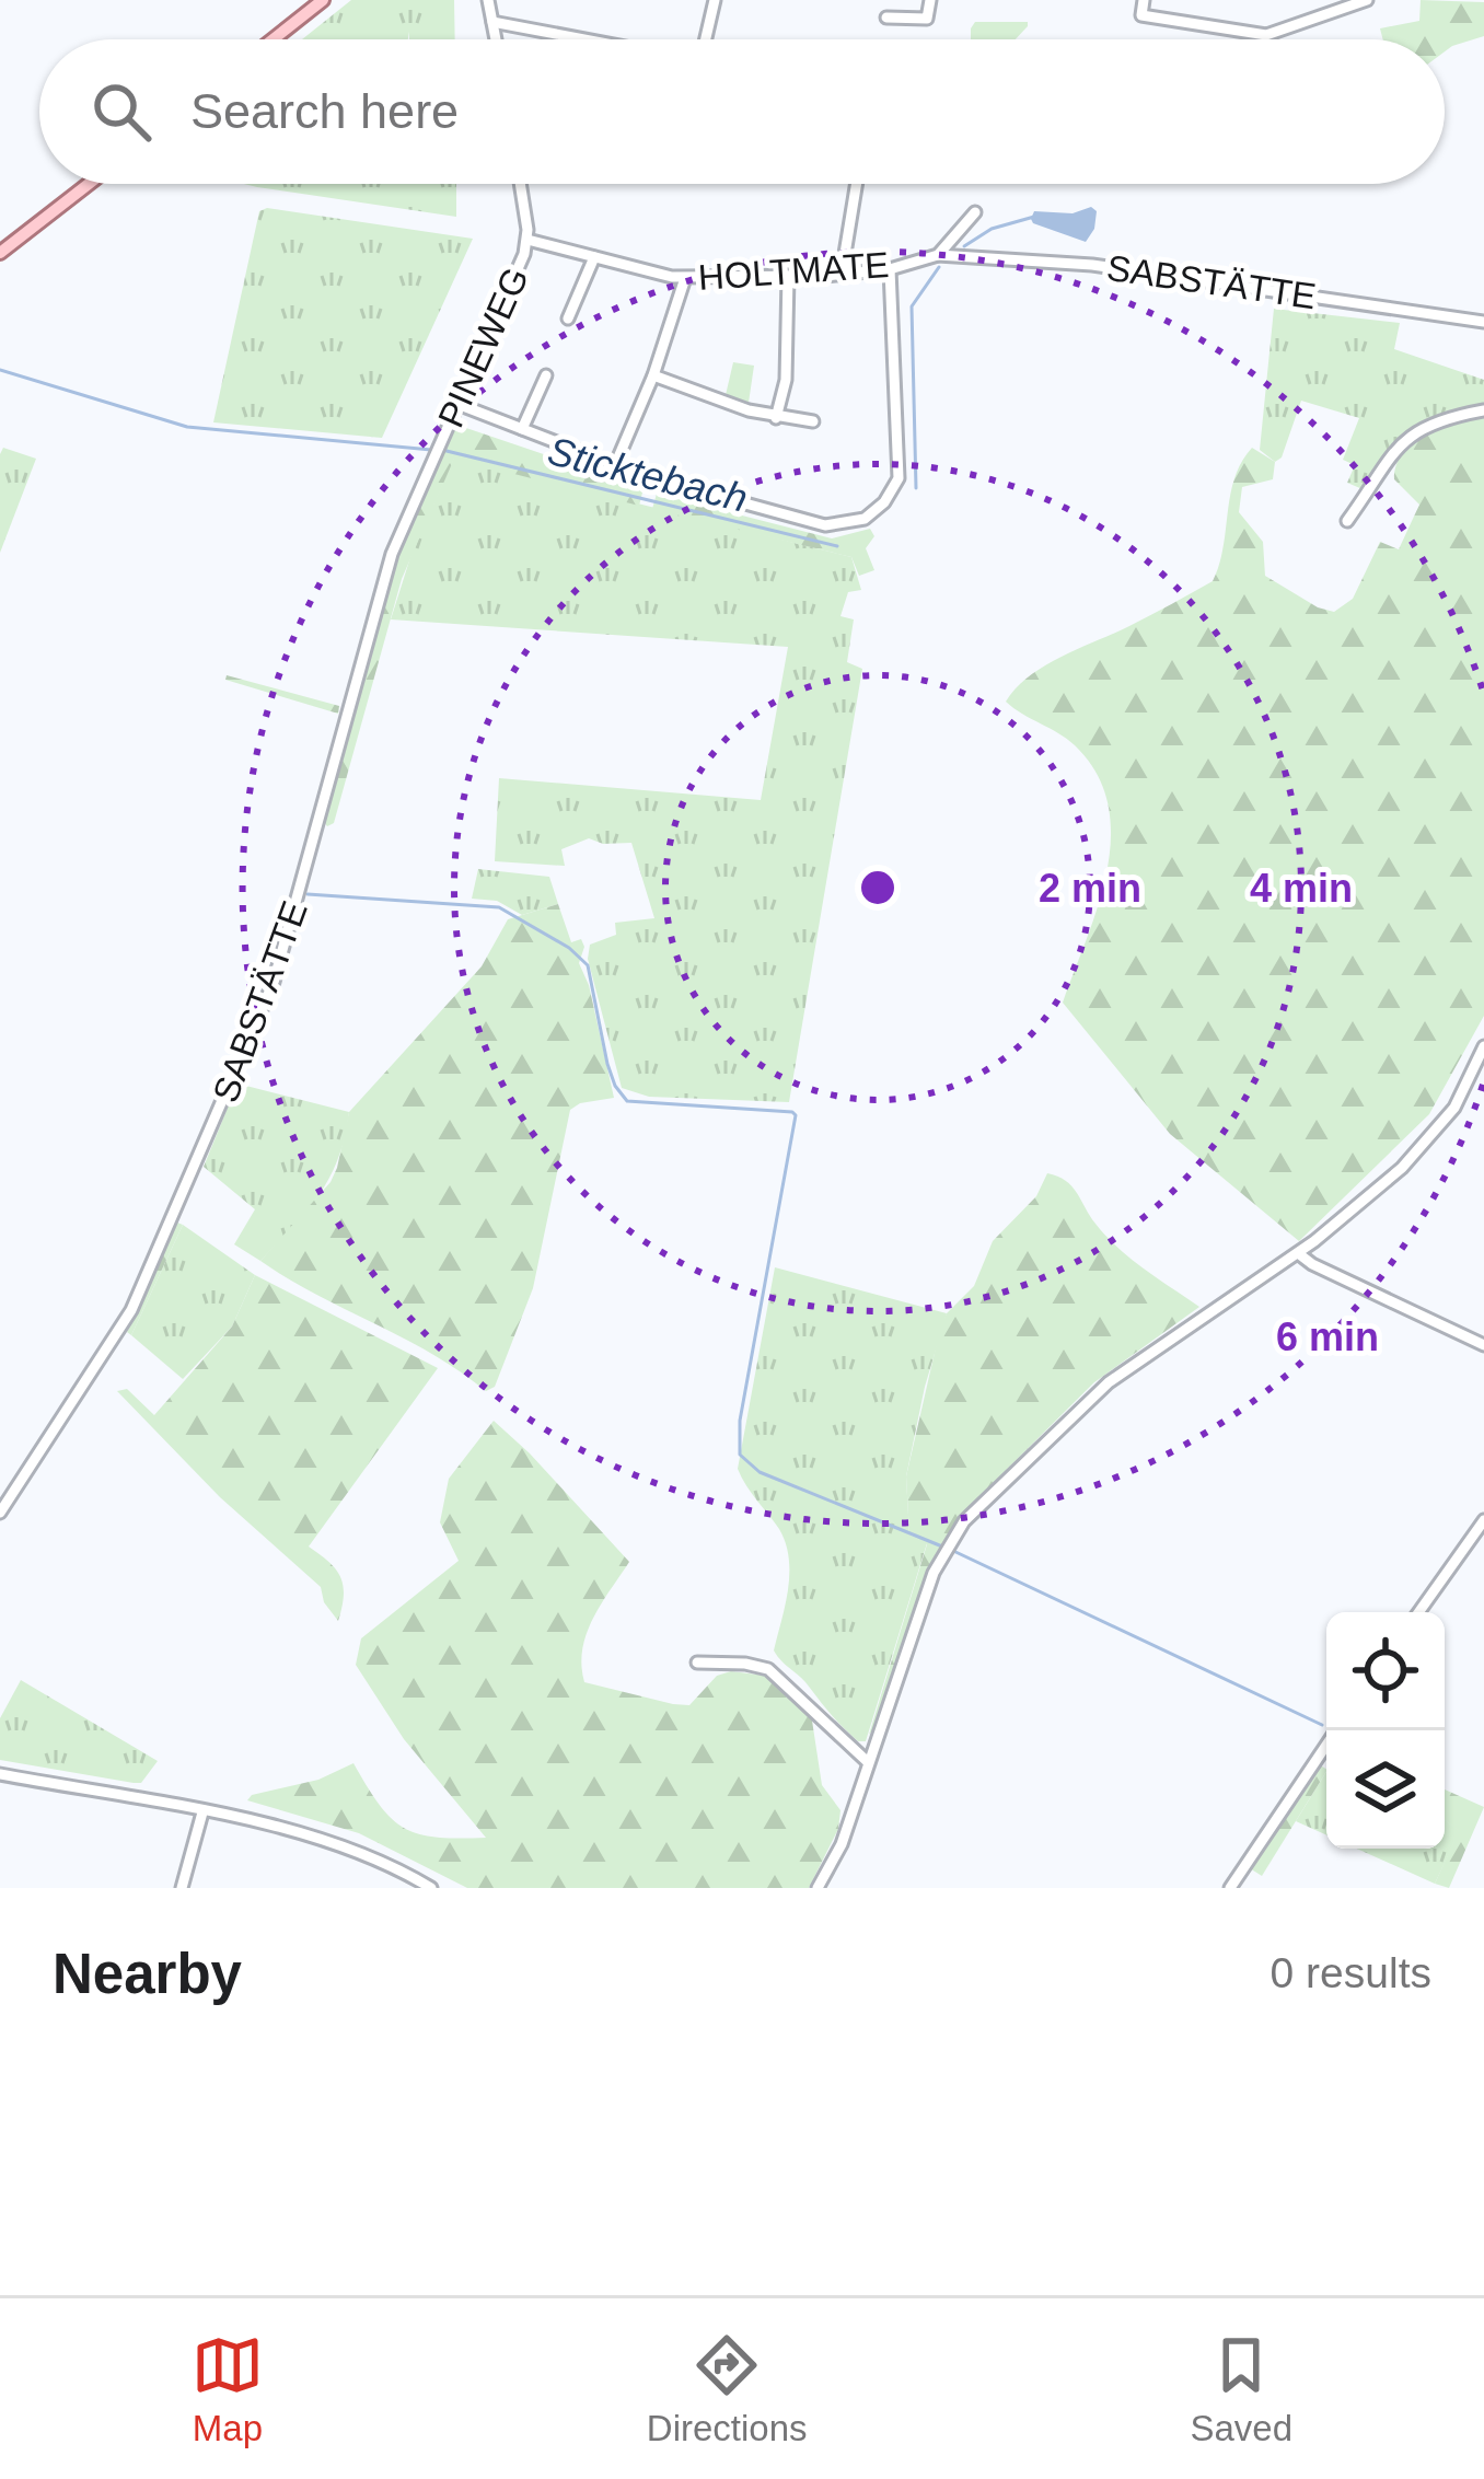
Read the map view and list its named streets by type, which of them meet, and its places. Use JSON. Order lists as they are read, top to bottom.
{
  "streets": {
    "street": ["HOLTMATE", "SABSTÄTTE", "PINEWEG"]
  },
  "crossings": [
    ["HOLTMATE", "SABSTÄTTE"],
    ["HOLTMATE", "PINEWEG"],
    ["SABSTÄTTE", "PINEWEG"]
  ],
  "water": ["Sticktebach"],
  "page": {
    "search": "Search here",
    "heading": ["Nearby", "0 results"],
    "nav": ["Map", "Directions", "Saved"]
  },
  "rings": ["2 min", "4 min", "6 min"]
}
